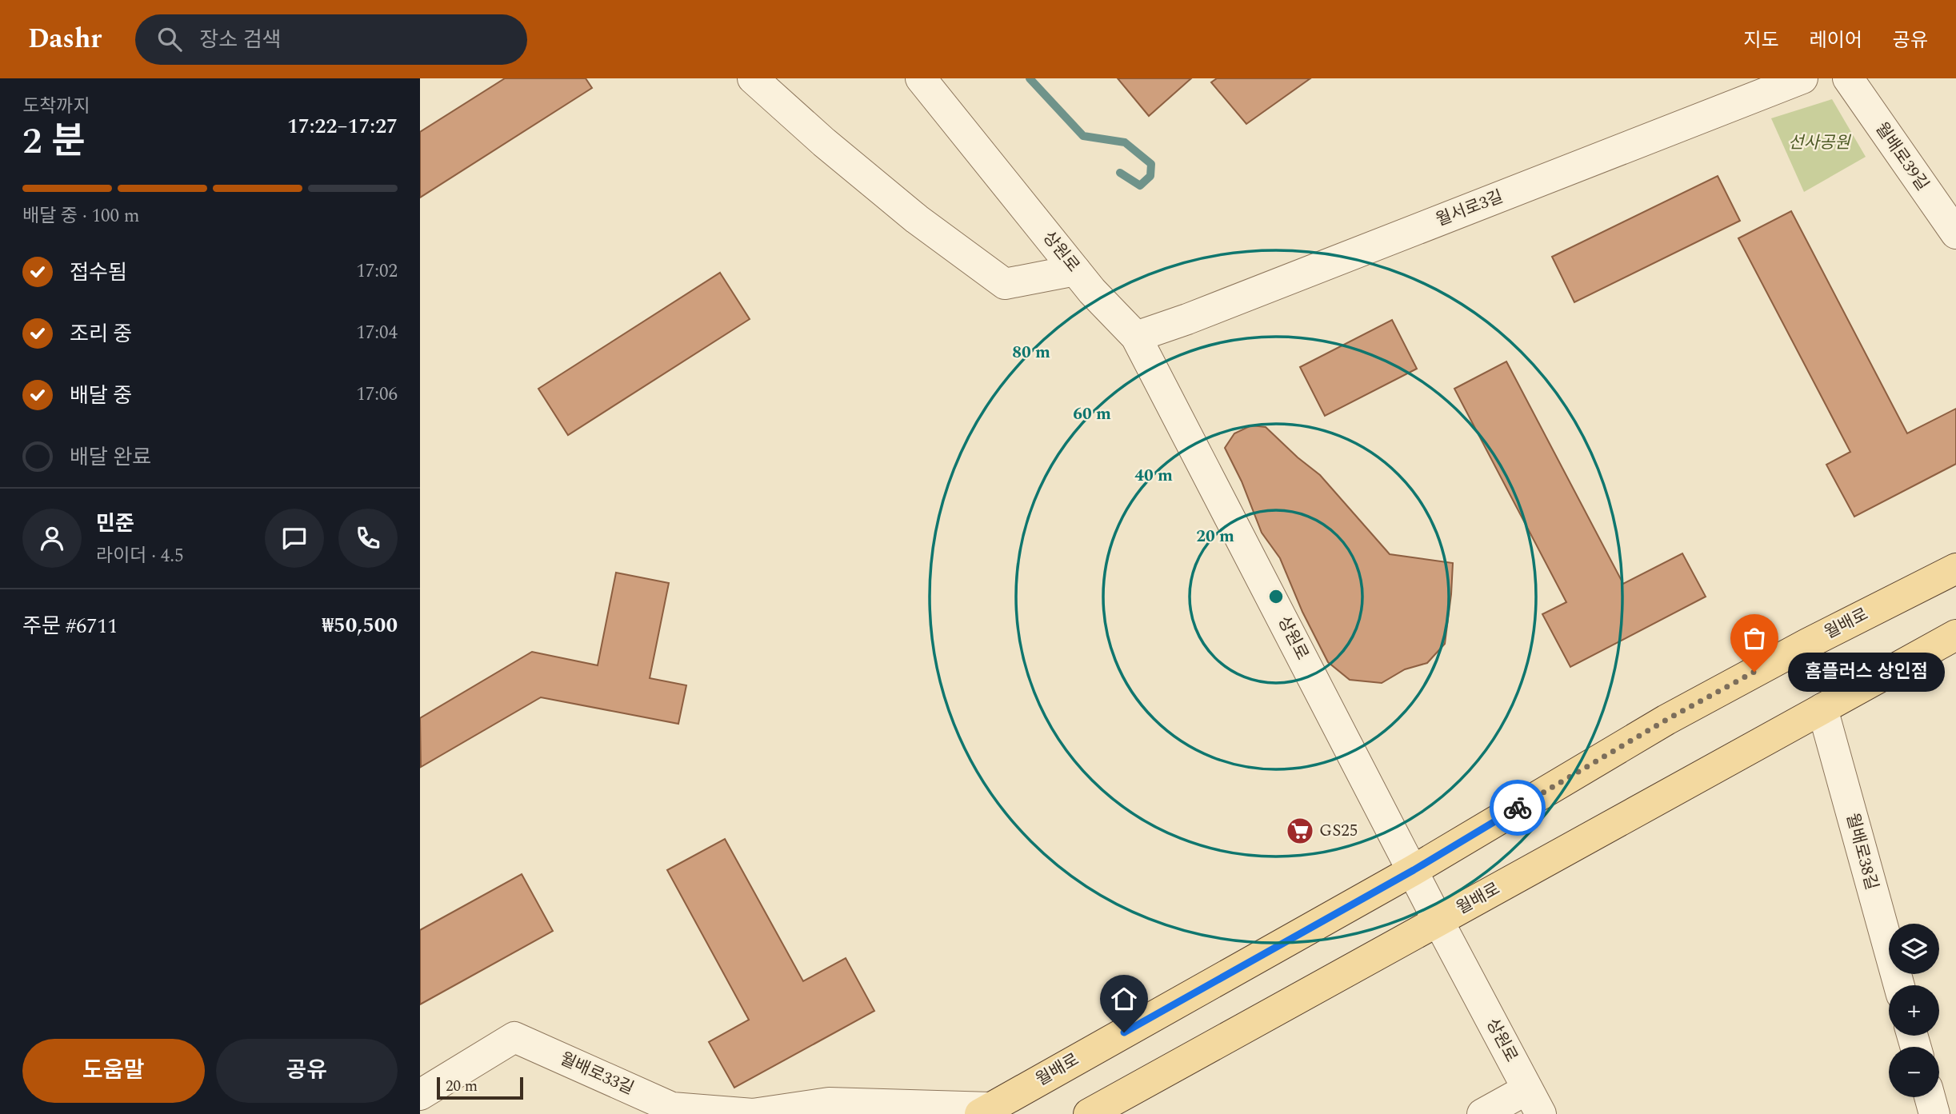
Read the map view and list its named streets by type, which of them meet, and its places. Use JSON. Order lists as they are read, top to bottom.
{
  "streets": {
    "main road": ["월배로"],
    "street": [
      "월배로39길",
      "월서로3길",
      "상원로",
      "월배로38길",
      "월배로33길"
    ]
  },
  "crossings": [
    ["월서로3길", "상원로"],
    ["상원로", "월배로"],
    ["월배로", "월배로38길"],
    ["월배로", "월배로33길"]
  ],
  "parks": ["선사공원"],
  "places": {
    "other": ["홈플러스 상인점"],
    "supermarket": ["GS25"]
  },
  "scale_bar": "20 m",
  "page": {
    "header": "Dashr",
    "search": "장소 검색",
    "nav": ["지도", "레이어", "공유"],
    "heading": ["2 분", "도착까지", "17:22–17:27"],
    "panel": [
      "민준",
      "라이더 · 4.5",
      "주문 #6711",
      "₩50,500"
    ],
    "bar": "배달 중 · 100 m",
    "list": [
      ["접수됨", "17:02"],
      ["조리 중", "17:04"],
      ["배달 중", "17:06"],
      "배달 완료"
    ],
    "bubble": "홈플러스 상인점",
    "map_buttons": ["+", "−"],
    "buttons": ["도움말", "공유"],
    "scale": "20 m"
  },
  "rings": [
    "80 m",
    "60 m",
    "40 m",
    "20 m"
  ]
}
